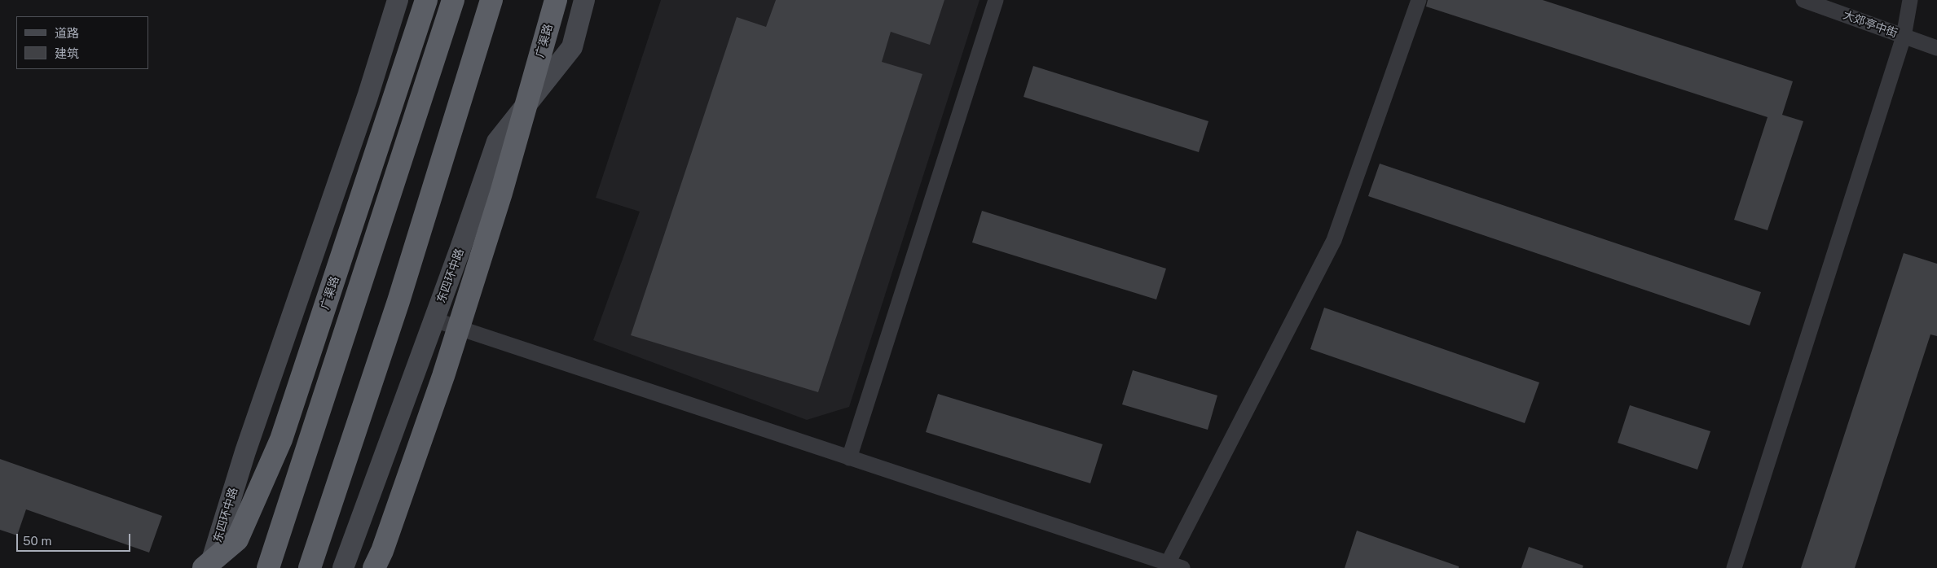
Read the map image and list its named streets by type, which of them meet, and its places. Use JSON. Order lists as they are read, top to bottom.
{
  "streets": {
    "highway": ["广渠路"],
    "main road": ["东四环中路"],
    "street": ["大郊亭中街"]
  },
  "legend": ["道路", "建筑"],
  "scale_bar": "50 m"
}
